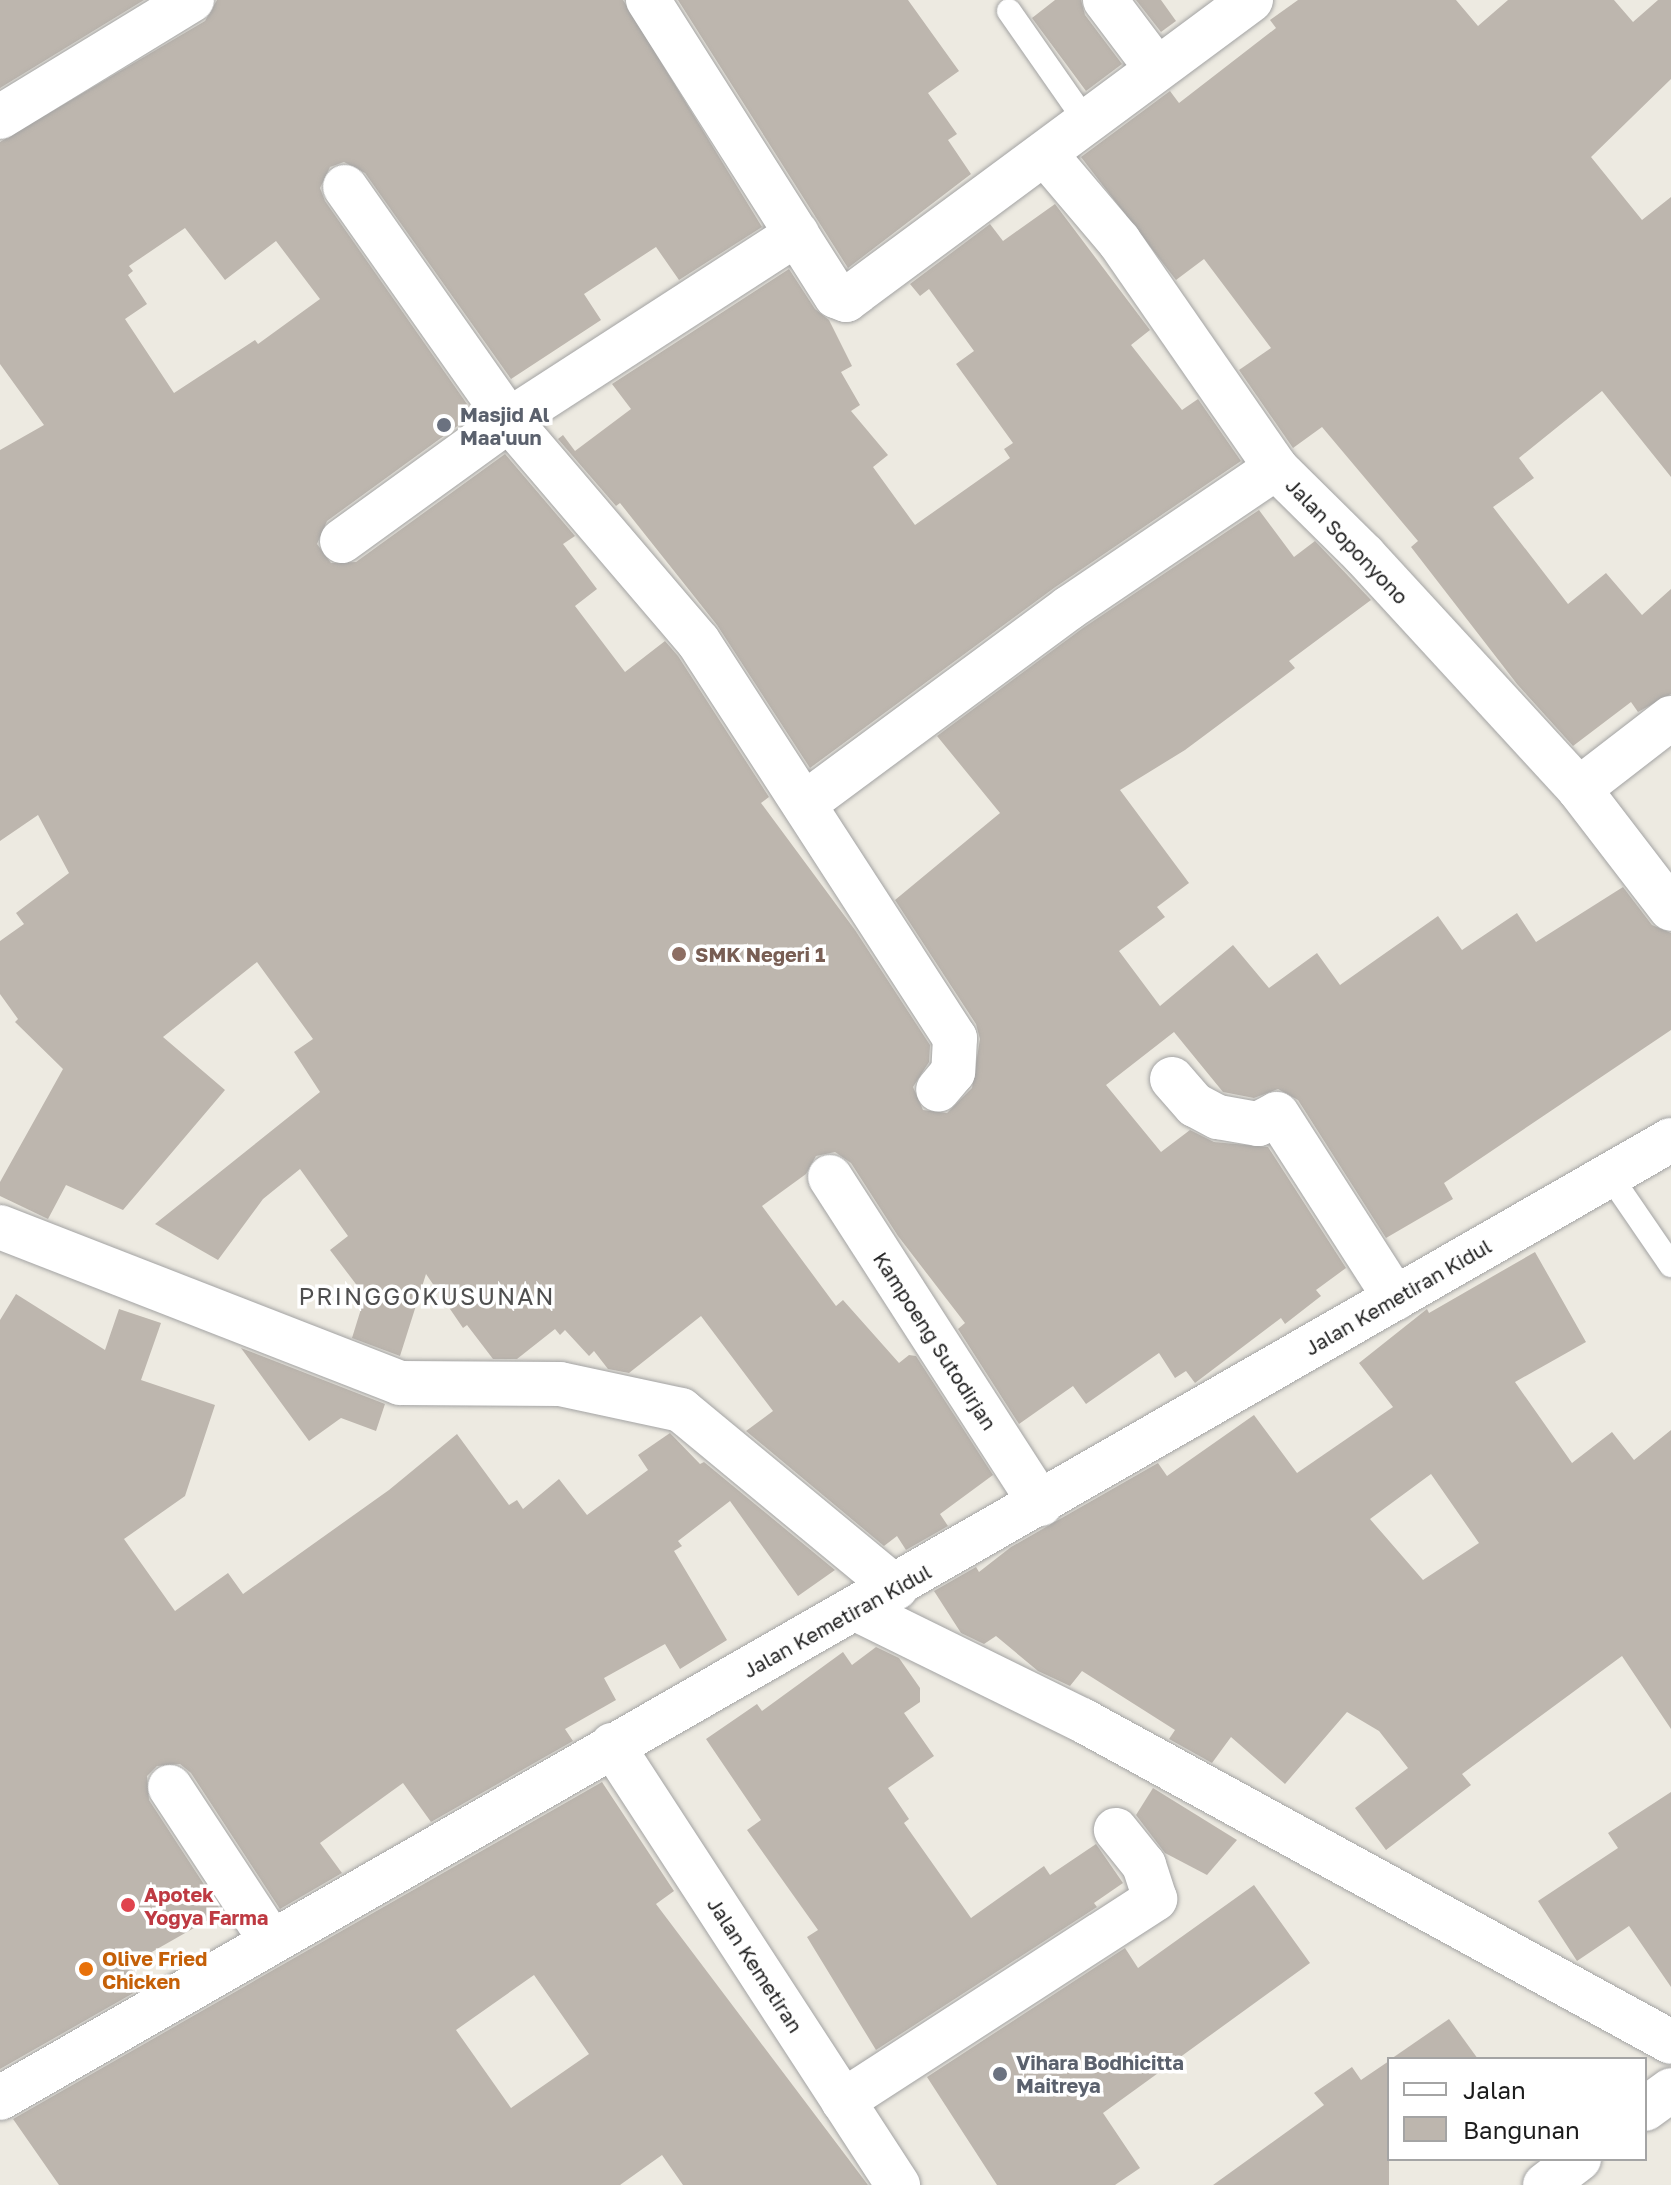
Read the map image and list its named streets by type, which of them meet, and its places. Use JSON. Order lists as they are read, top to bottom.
{
  "streets": {
    "street": [
      "Jalan Soponyono",
      "Jalan Kemetiran Kidul",
      "Kampoeng Sutodirjan",
      "Jalan Kemetiran"
    ]
  },
  "crossings": [
    ["Jalan Kemetiran Kidul", "Kampoeng Sutodirjan"],
    ["Jalan Kemetiran Kidul", "Jalan Kemetiran"]
  ],
  "districts": ["PRINGGOKUSUNAN"],
  "places": [
    "Masjid Al Maa'uun",
    "SMK Negeri 1",
    "Apotek Yogya Farma",
    "Olive Fried Chicken",
    "Vihara Bodhicitta Maitreya"
  ],
  "legend": ["Jalan", "Bangunan"]
}
